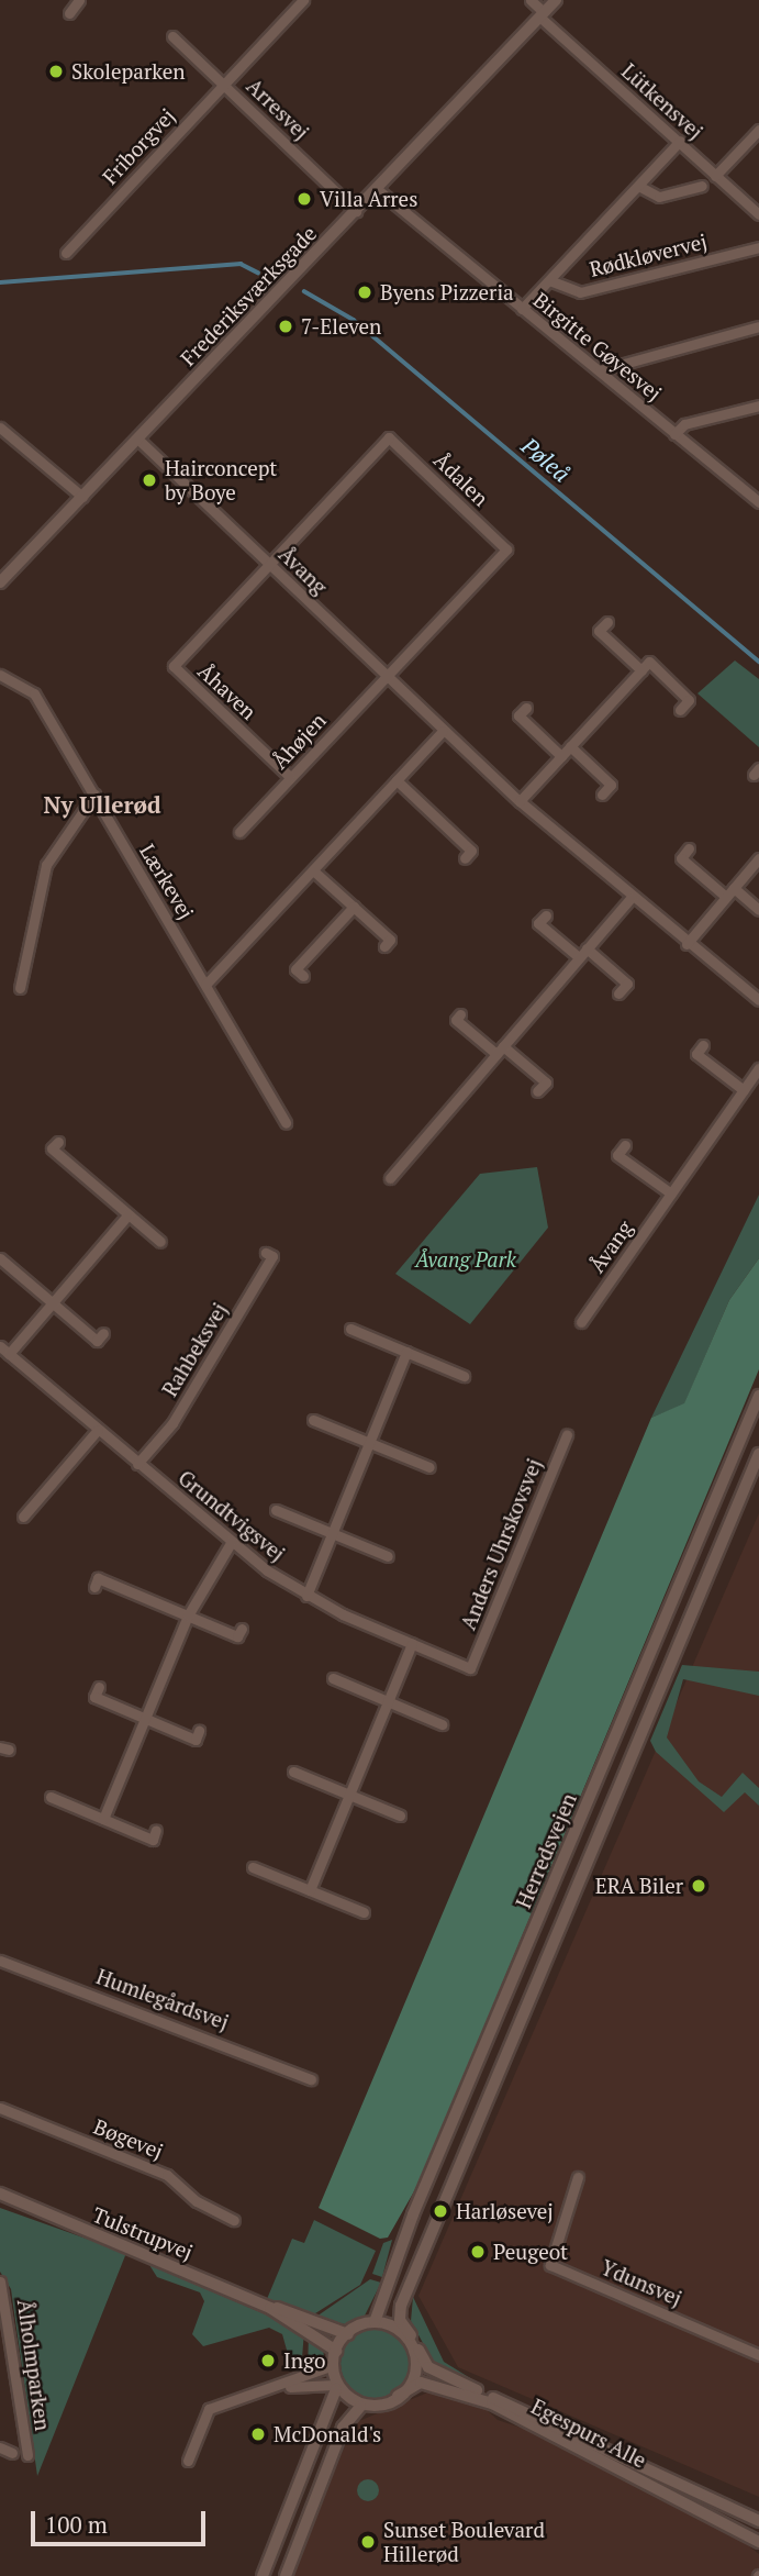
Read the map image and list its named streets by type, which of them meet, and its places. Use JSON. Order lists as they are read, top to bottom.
{
  "streets": {
    "street": [
      "Lütkensvej",
      "Arresvej",
      "Friborgvej",
      "Rødkløvervej",
      "Frederiksværksgade",
      "Birgitte Gøyesvej",
      "Ådalen",
      "Åvang",
      "Åhaven",
      "Åhøjen",
      "Lærkevej",
      "Rahbeksvej",
      "Grundtvigsvej",
      "Anders Uhrskovsvej",
      "Herredsvejen",
      "Humlegårdsvej",
      "Bøgevej",
      "Tulstrupvej",
      "Ydunsvej",
      "Ålholmparken",
      "Egespurs Alle"
    ]
  },
  "crossings": [
    ["Lütkensvej", "Frederiksværksgade"],
    ["Arresvej", "Friborgvej"],
    ["Arresvej", "Frederiksværksgade"],
    ["Frederiksværksgade", "Birgitte Gøyesvej"],
    ["Frederiksværksgade", "Åvang"],
    ["Ådalen", "Åvang"],
    ["Ådalen", "Åhaven"],
    ["Ådalen", "Åhøjen"],
    ["Åvang", "Åhaven"],
    ["Åvang", "Åhøjen"],
    ["Åhaven", "Åhøjen"],
    ["Rahbeksvej", "Grundtvigsvej"],
    ["Grundtvigsvej", "Anders Uhrskovsvej"],
    ["Herredsvejen", "Tulstrupvej"],
    ["Herredsvejen", "Egespurs Alle"],
    ["Tulstrupvej", "Egespurs Alle"]
  ],
  "districts": ["Ny Ullerød"],
  "water": ["Pøleå"],
  "parks": ["Åvang Park"],
  "places": [
    "Skoleparken",
    "Villa Arres",
    "Byens Pizzeria",
    "7-Eleven",
    "Hairconcept by Boye",
    "ERA Biler",
    "Harløsevej",
    "Peugeot",
    "Ingo",
    "McDonald's",
    "Sunset Boulevard Hillerød"
  ],
  "scale_bar": "100 m"
}
